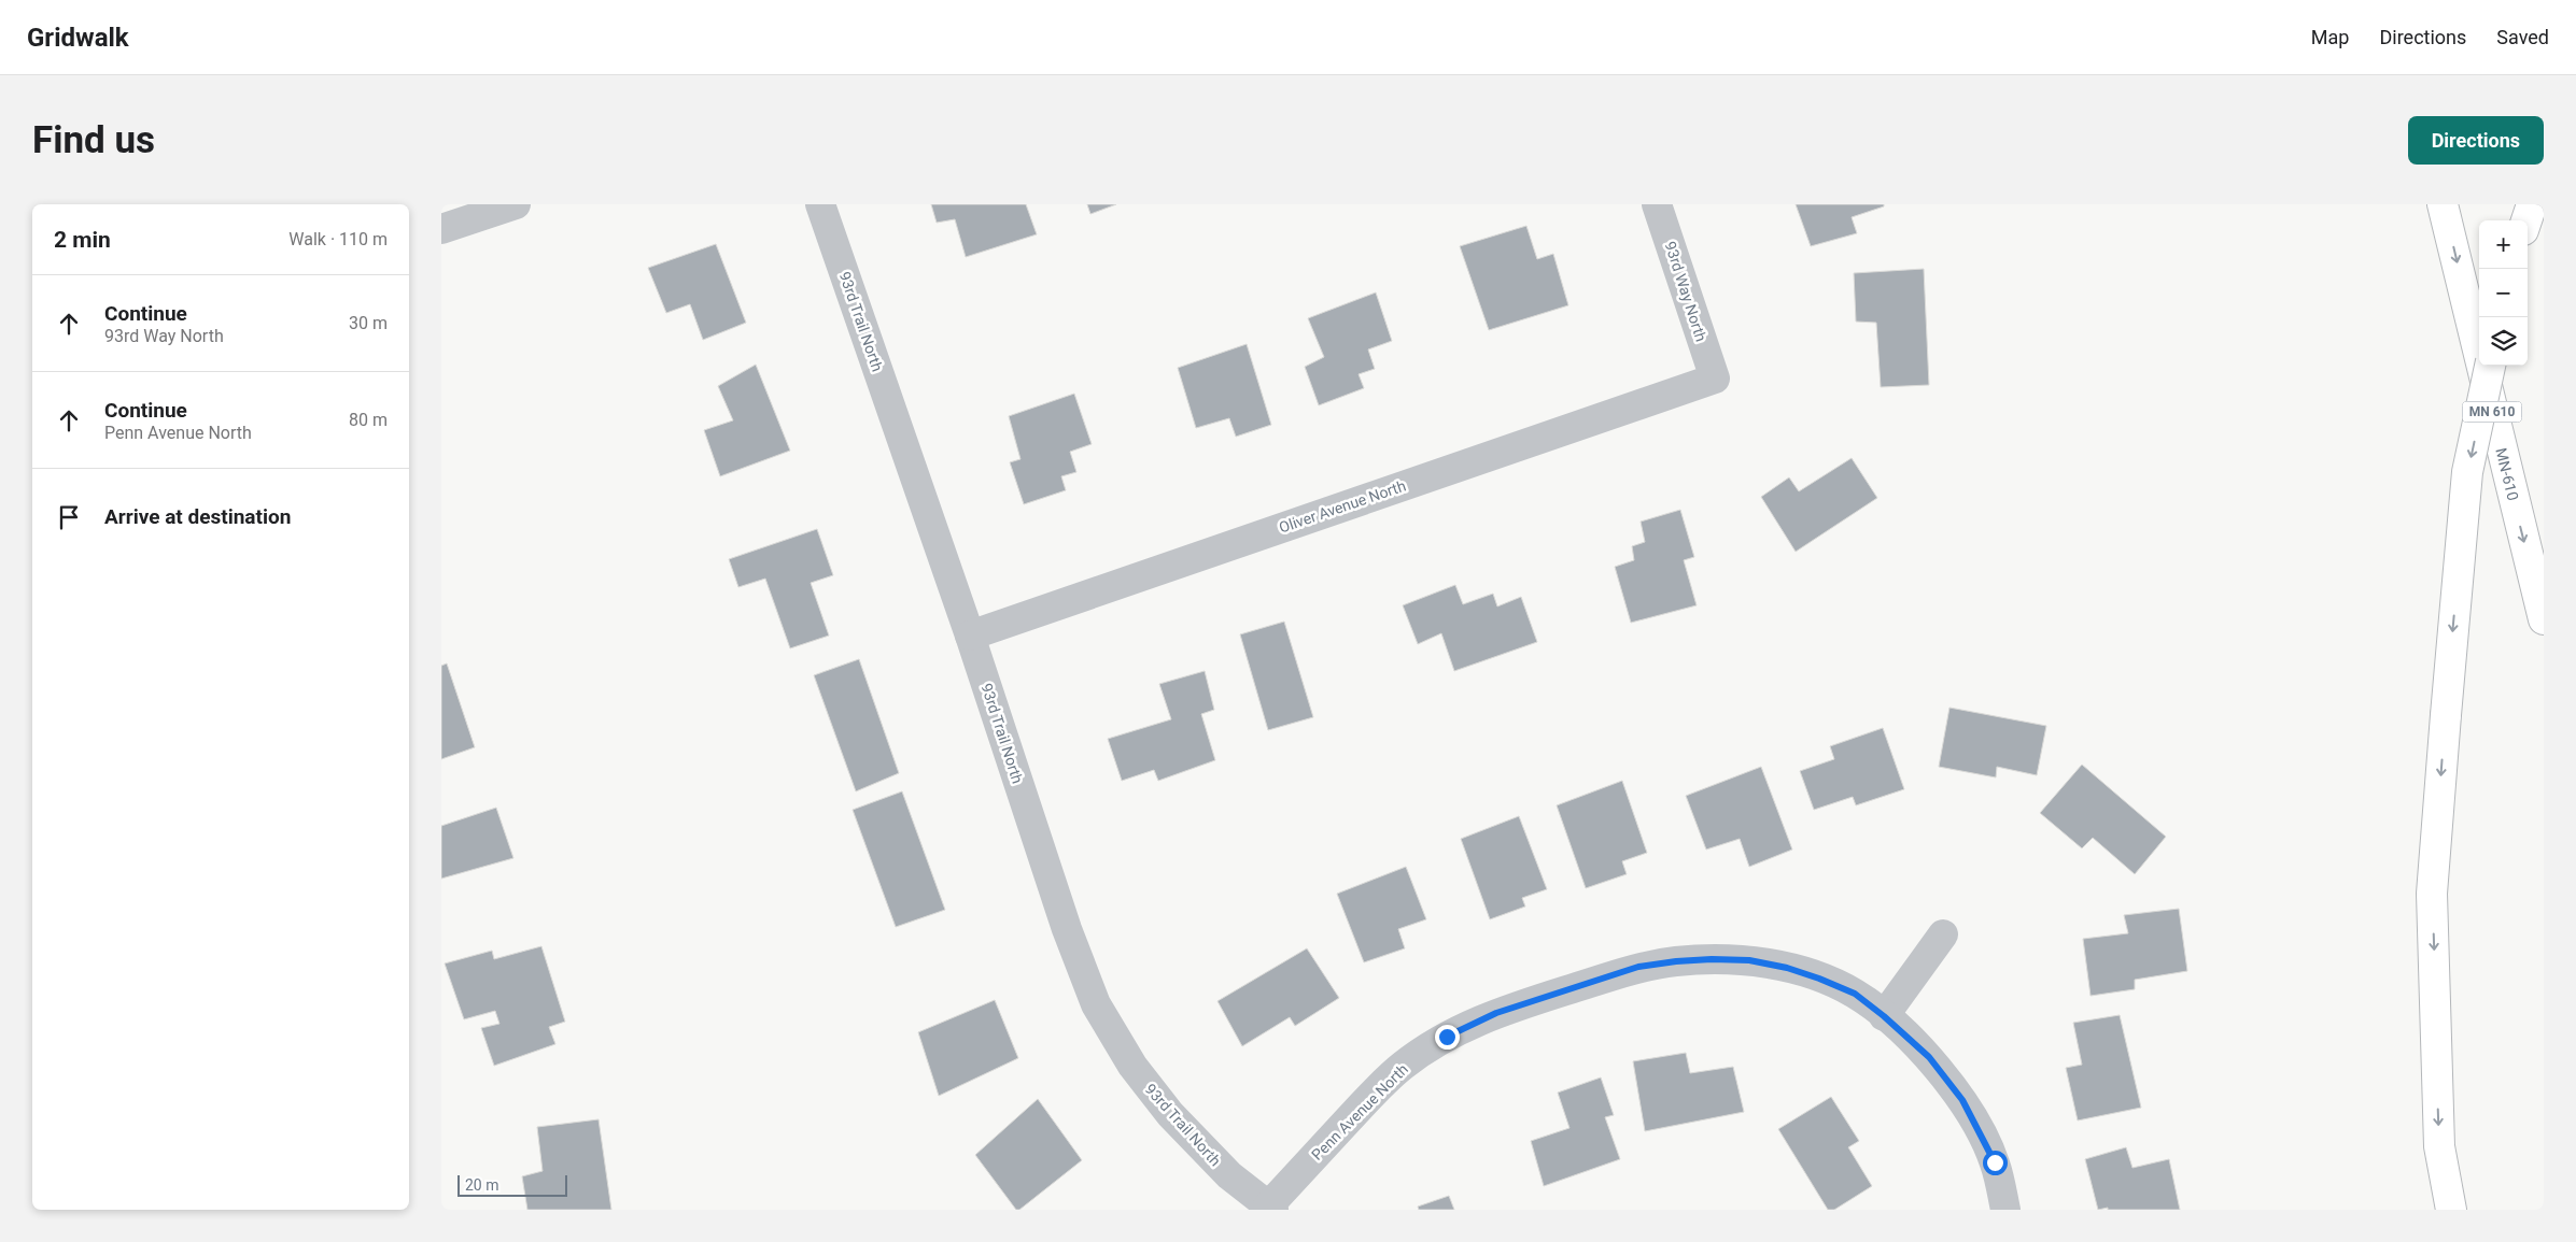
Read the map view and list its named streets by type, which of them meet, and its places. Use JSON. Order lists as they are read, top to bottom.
{
  "streets": {
    "highway": ["MN 610", "MN-610"],
    "street": [
      "93rd Way North",
      "93rd Trail North",
      "Oliver Avenue North",
      "Penn Avenue North"
    ]
  },
  "crossings": [
    ["93rd Way North", "Oliver Avenue North"],
    ["93rd Trail North", "Oliver Avenue North"],
    ["93rd Trail North", "Penn Avenue North"]
  ],
  "scale_bar": "20 m",
  "page": {
    "header": "Gridwalk",
    "nav": ["Map", "Directions", "Saved"],
    "buttons": "Directions",
    "title": "Find us",
    "heading": ["2 min", "Walk · 110 m"],
    "map_buttons": ["+", "−"],
    "list": [
      ["Continue", "93rd Way North", "30 m"],
      ["Continue", "Penn Avenue North", "80 m"],
      "Arrive at destination"
    ],
    "scale": "20 m"
  }
}
